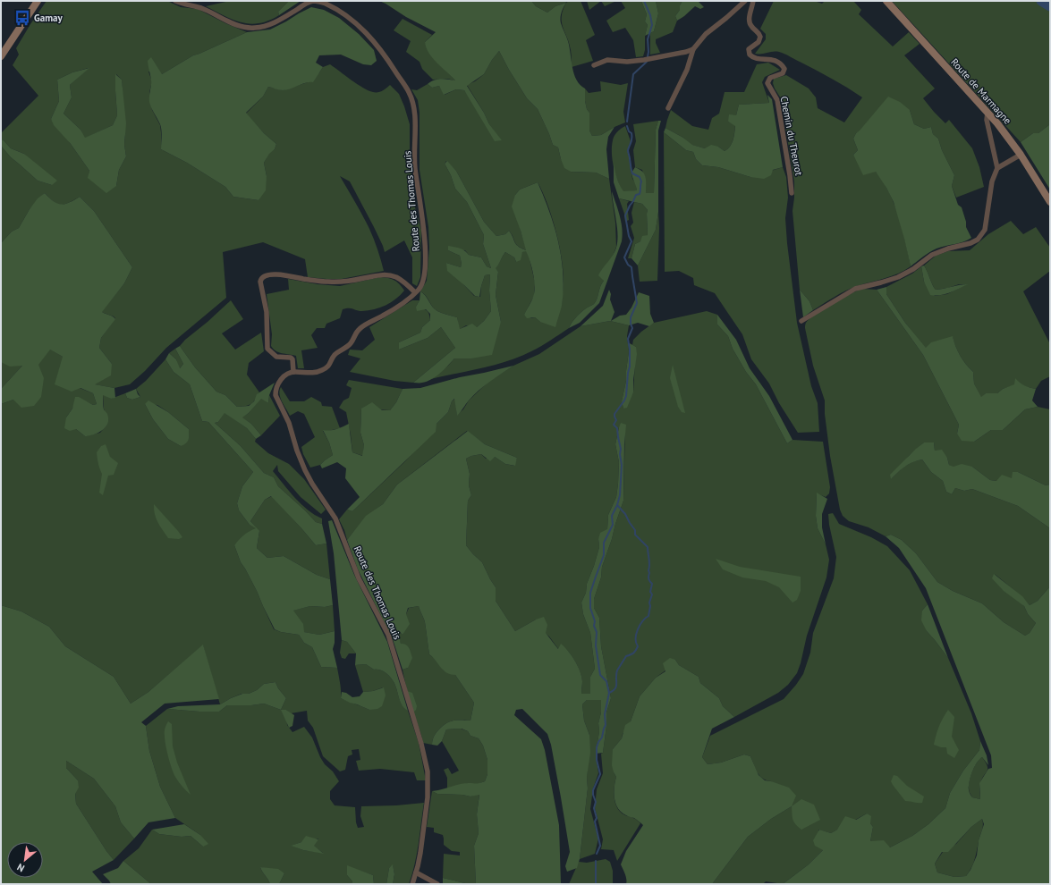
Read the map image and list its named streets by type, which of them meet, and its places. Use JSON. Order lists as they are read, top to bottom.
{
  "streets": {
    "main road": ["Route de Marmagne"],
    "street": ["Chemin du Theurot", "Route des Thomas Louis"]
  },
  "places": {
    "bus stop": ["Gamay"]
  },
  "north": "bottom left"
}
